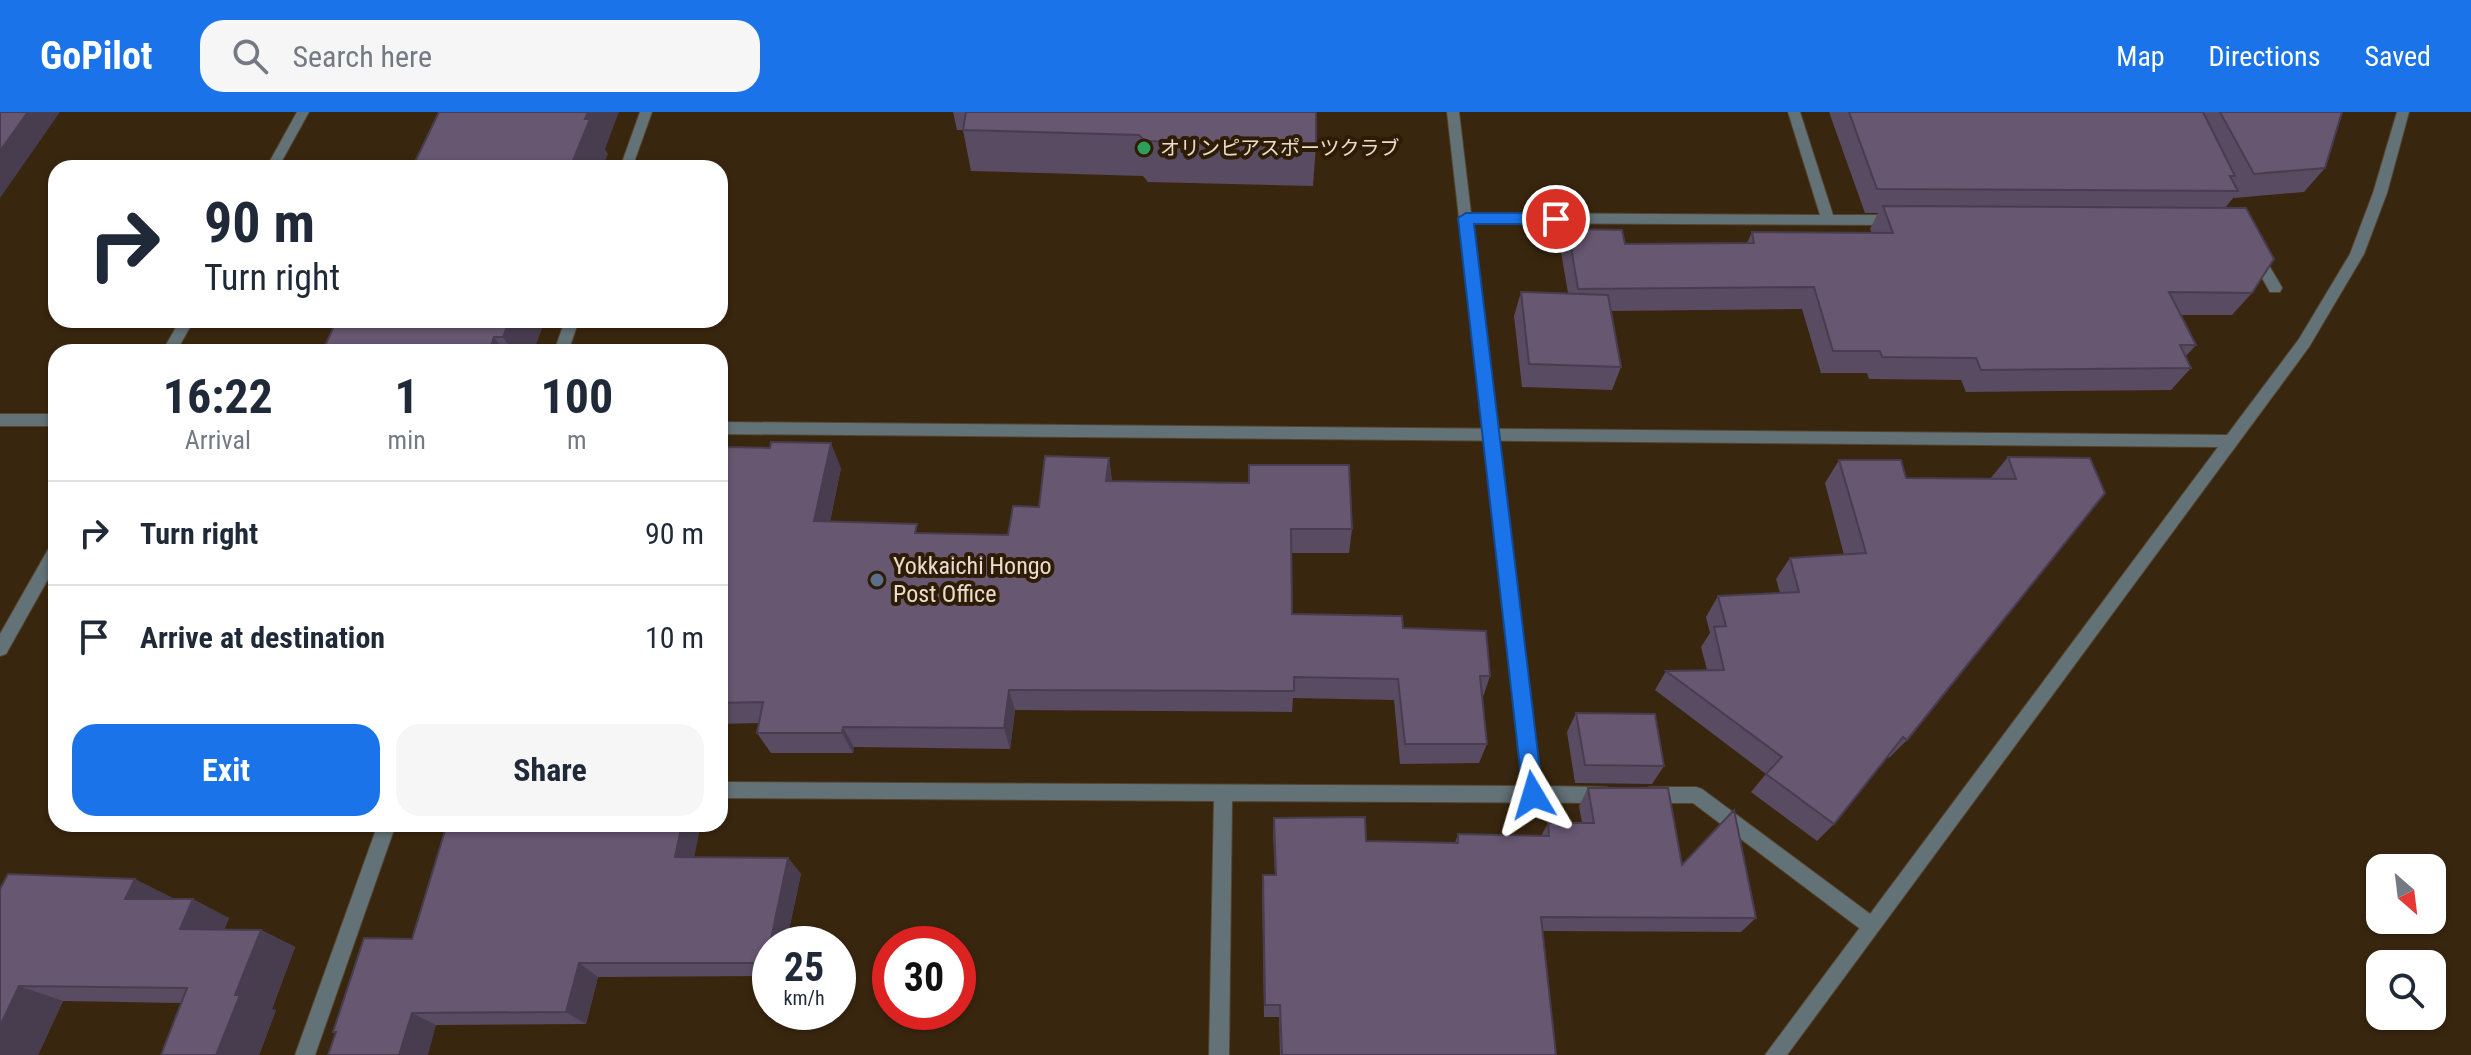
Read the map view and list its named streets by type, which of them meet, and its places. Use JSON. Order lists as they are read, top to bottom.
{
  "places": ["オリンピアスポーツクラブ", "Yokkaichi Hongo Post Office"],
  "north": "bottom right",
  "page": {
    "header": "GoPilot",
    "search": "Search here",
    "nav": ["Map", "Directions", "Saved"],
    "turn": ["90 m", "Turn right"],
    "eta": [
      "16:22",
      "Arrival",
      "1",
      "min",
      "100",
      "m"
    ],
    "list": [
      {
        "name": "Turn right",
        "value": "90 m"
      },
      {
        "name": "Arrive at destination",
        "value": "10 m"
      }
    ],
    "buttons": ["Exit", "Share"],
    "speed": "25 km/h",
    "limit": "30"
  }
}
